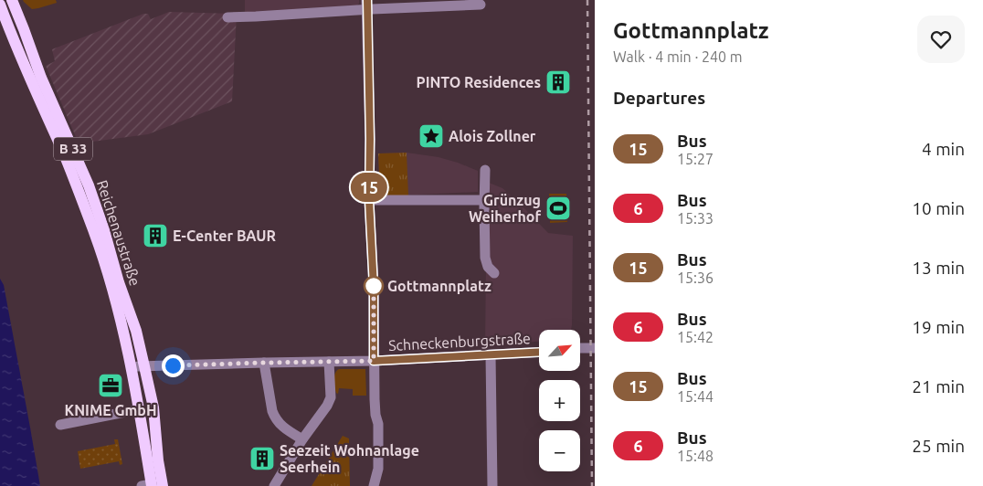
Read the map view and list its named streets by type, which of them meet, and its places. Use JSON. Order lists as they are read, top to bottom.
{
  "streets": {
    "main road": ["B 33", "Reichenaustraße"],
    "street": ["Schneckenburgstraße"]
  },
  "crossings": [
    ["Reichenaustraße", "Schneckenburgstraße"]
  ],
  "places": {
    "building": ["PINTO Residences", "E-Center BAUR", "Seezeit Wohnanlage Seerhein"],
    "place": ["Alois Zollner"],
    "sports": ["Grünzug Weiherhof"],
    "other": ["Gottmannplatz"],
    "office": ["KNIME GmbH"]
  },
  "lines": ["bus line 15"],
  "north": "top right",
  "page": {
    "on_map": "15",
    "heading": [
      ["Gottmannplatz", "Walk · 4 min · 240 m"],
      "Departures"
    ],
    "list": [
      {
        "mark": "15",
        "name": "Bus",
        "note": "15:27",
        "value": "4 min"
      },
      {
        "mark": "6",
        "name": "Bus",
        "note": "15:33",
        "value": "10 min"
      },
      {
        "mark": "15",
        "name": "Bus",
        "note": "15:36",
        "value": "13 min"
      },
      {
        "mark": "6",
        "name": "Bus",
        "note": "15:42",
        "value": "19 min"
      },
      {
        "mark": "15",
        "name": "Bus",
        "note": "15:44",
        "value": "21 min"
      },
      {
        "mark": "6",
        "name": "Bus",
        "note": "15:48",
        "value": "25 min"
      }
    ],
    "map_buttons": ["+", "−"]
  }
}
